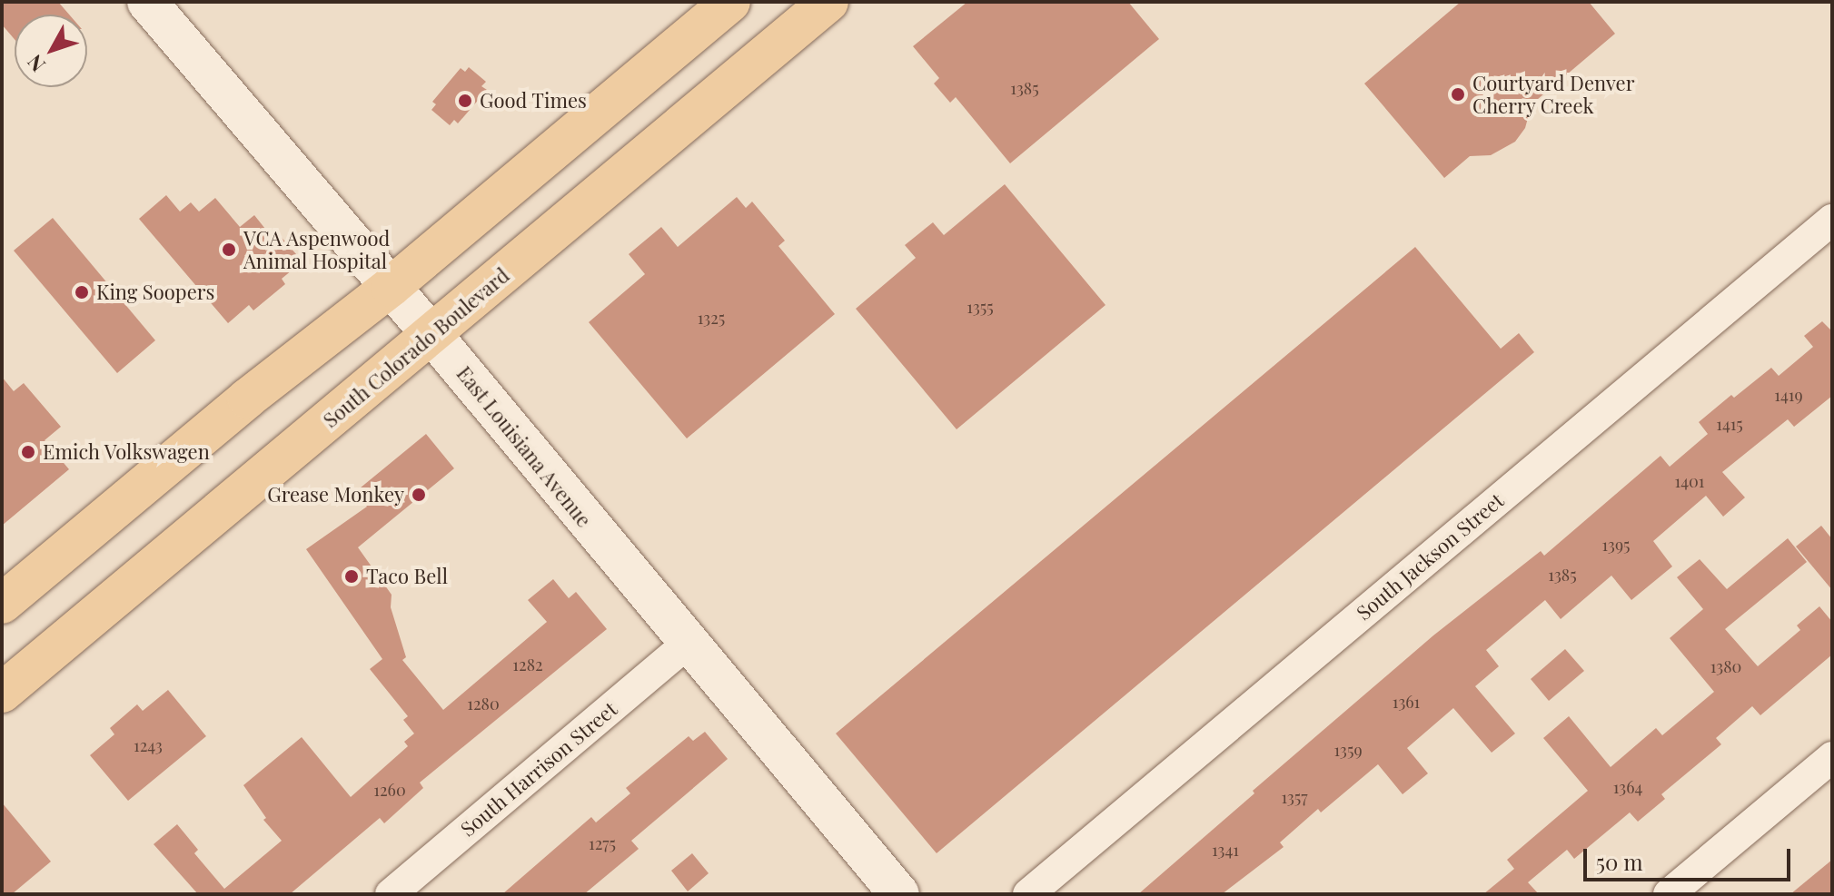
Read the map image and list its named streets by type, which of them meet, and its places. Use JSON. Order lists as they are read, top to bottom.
{
  "streets": {
    "main road": ["South Colorado Boulevard"],
    "street": ["East Louisiana Avenue", "South Jackson Street", "South Harrison Street"]
  },
  "crossings": [
    ["South Colorado Boulevard", "East Louisiana Avenue"],
    ["East Louisiana Avenue", "South Harrison Street"]
  ],
  "places": [
    "Courtyard Denver Cherry Creek",
    "Good Times",
    "VCA Aspenwood Animal Hospital",
    "King Soopers",
    "Emich Volkswagen",
    "Grease Monkey",
    "Taco Bell"
  ],
  "house_numbers": [
    "1385",
    "1355",
    "1325",
    "1419",
    "1415",
    "1401",
    "1395",
    "1385",
    "1282",
    "1380",
    "1361",
    "1280",
    "1243",
    "1359",
    "1364",
    "1260",
    "1357",
    "1275",
    "1341"
  ],
  "scale_bar": "50 m",
  "north": "bottom left"
}
